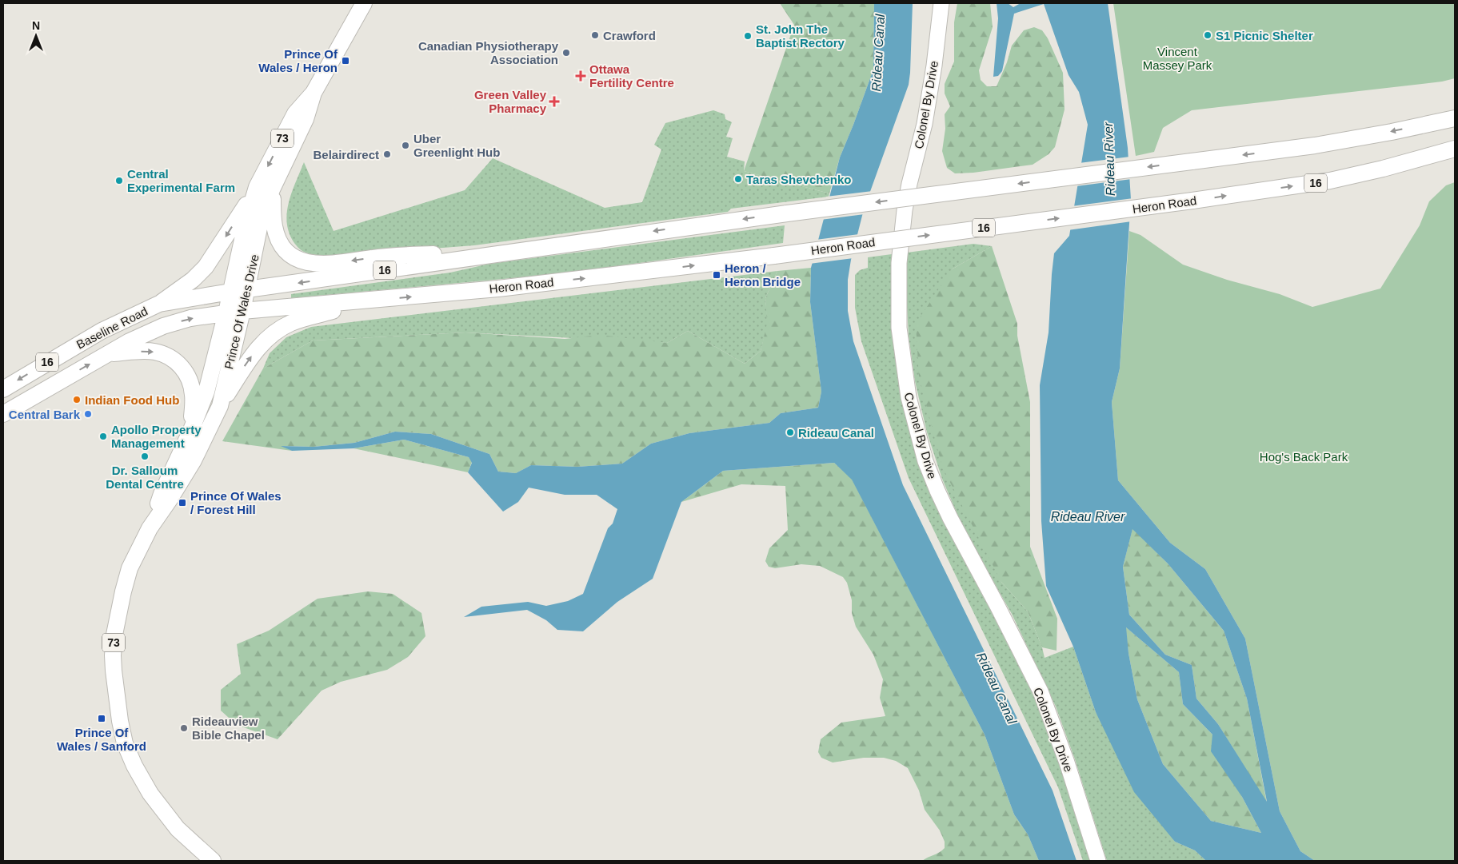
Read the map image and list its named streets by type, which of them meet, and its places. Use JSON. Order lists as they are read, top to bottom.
{
  "streets": {
    "main road": [
      "Colonel By Drive",
      "73",
      "16",
      "Heron Road",
      "Prince Of Wales Drive",
      "Baseline Road"
    ]
  },
  "crossings": [
    ["16", "Prince Of Wales Drive"],
    ["16", "Baseline Road"],
    ["Heron Road", "Prince Of Wales Drive"],
    ["Heron Road", "Baseline Road"],
    ["Prince Of Wales Drive", "Baseline Road"]
  ],
  "water": ["Rideau Canal", "Rideau River"],
  "parks": ["Vincent Massey Park", "Hog's Back Park"],
  "places": {
    "other": [
      "Crawford",
      "S1 Picnic Shelter",
      "St. John The Baptist Rectory",
      "Canadian Physiotherapy Association",
      "Uber Greenlight Hub",
      "Belairdirect",
      "Taras Shevchenko",
      "Central Experimental Farm",
      "Indian Food Hub",
      "Central Bark",
      "Rideau Canal",
      "Apollo Property Management",
      "Dr. Salloum Dental Centre",
      "Rideauview Bible Chapel"
    ],
    "transit": [
      "Prince Of Wales / Heron",
      "Heron / Heron Bridge",
      "Prince Of Wales / Forest Hill",
      "Prince Of Wales / Sanford"
    ],
    "health": ["Ottawa Fertility Centre", "Green Valley Pharmacy"]
  },
  "north": "top"
}
